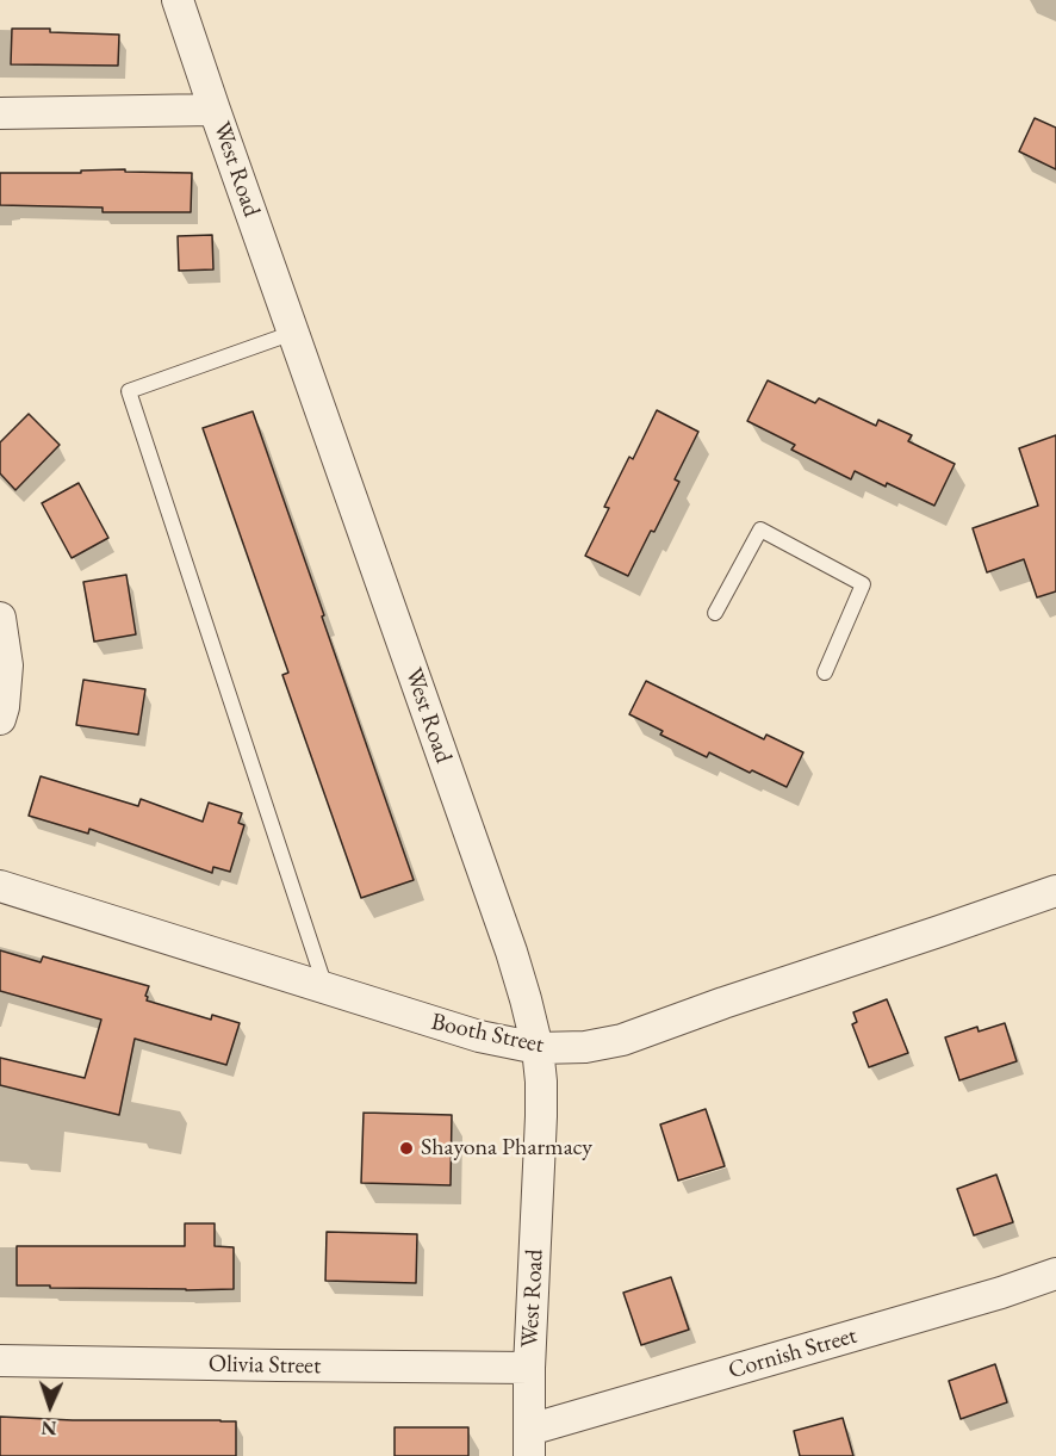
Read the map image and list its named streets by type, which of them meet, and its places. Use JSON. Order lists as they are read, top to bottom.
{
  "streets": {
    "street": [
      "West Road",
      "Booth Street",
      "Cornish Street",
      "Olivia Street"
    ]
  },
  "crossings": [
    ["West Road", "Booth Street"],
    ["West Road", "Cornish Street"],
    ["West Road", "Olivia Street"]
  ],
  "places": ["Shayona Pharmacy"],
  "north": "bottom"
}
